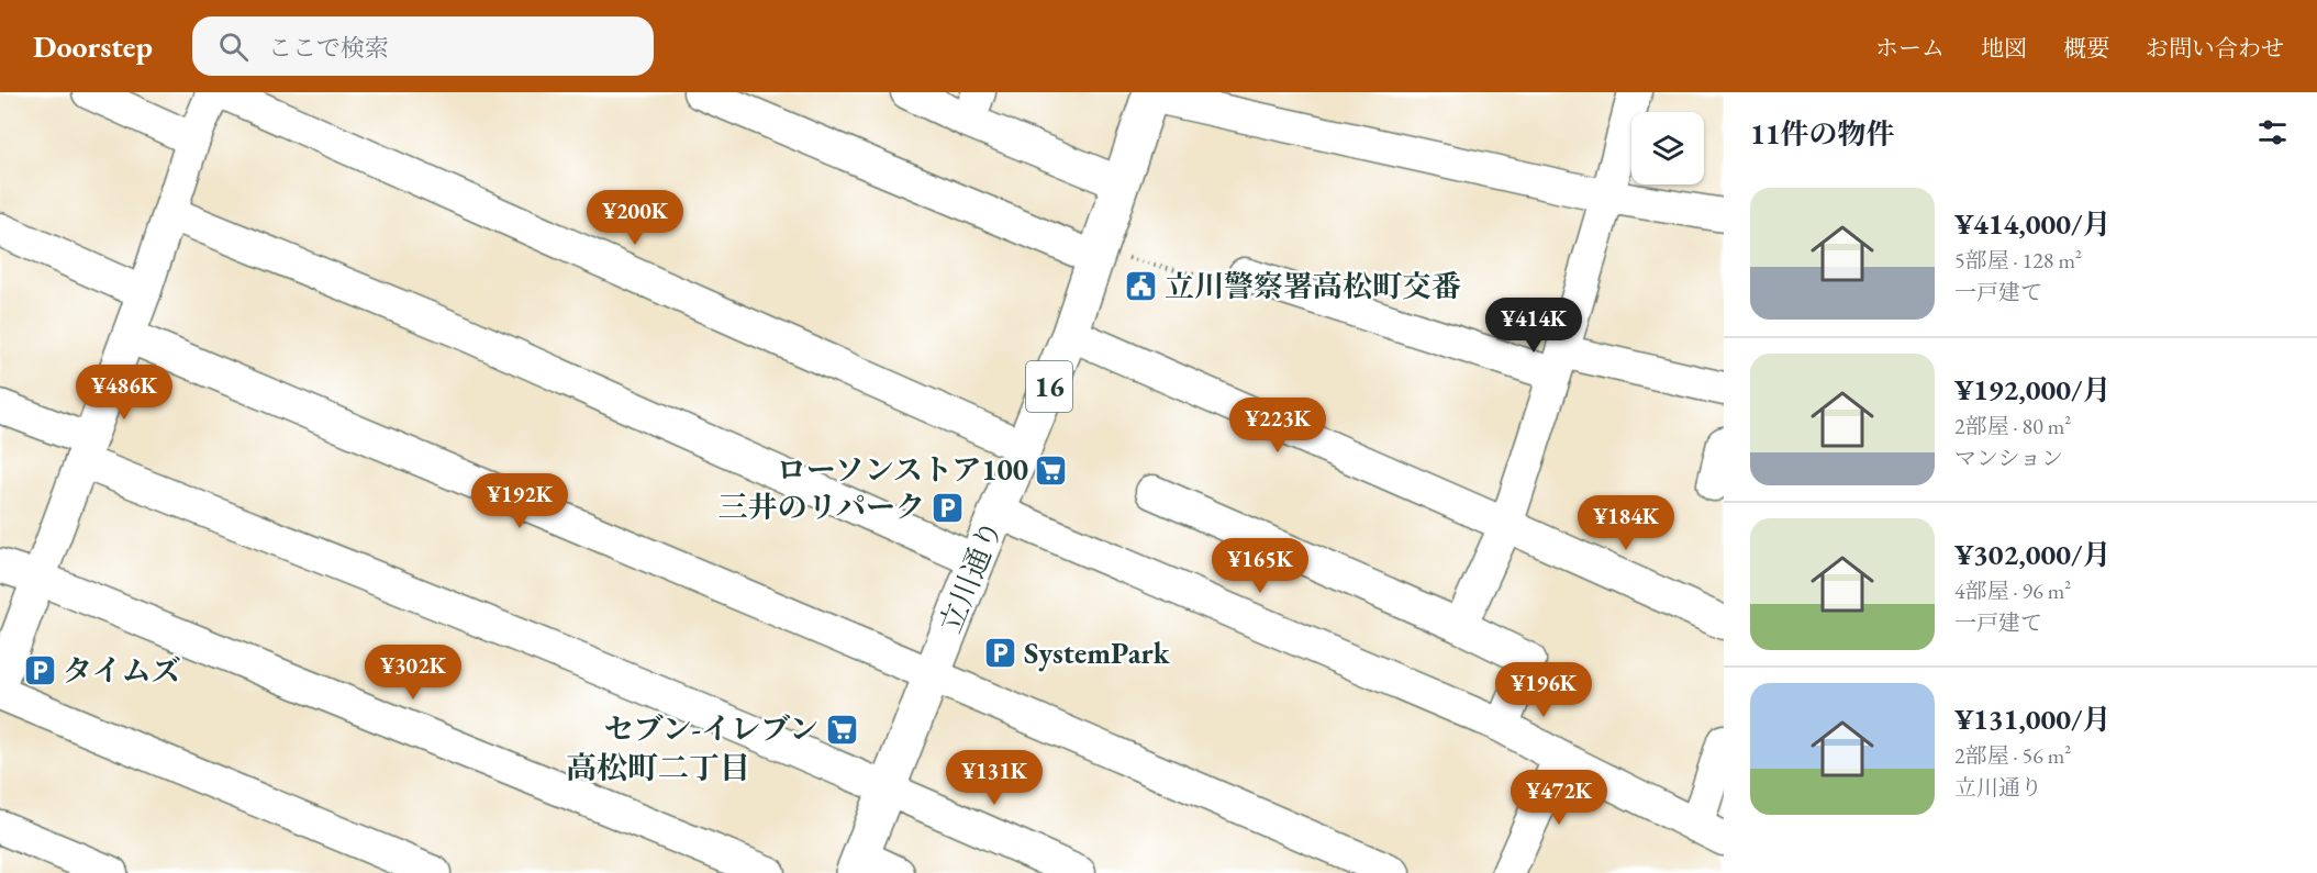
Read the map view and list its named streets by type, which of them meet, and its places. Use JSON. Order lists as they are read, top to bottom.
{
  "streets": {
    "main road": ["16", "立川通り"]
  },
  "districts": ["高松町二丁目"],
  "places": {
    "public building": ["立川警察署高松町交番"],
    "supermarket": ["ローソンストア100", "セブン-イレブン"],
    "parking": ["三井のリパーク", "SystemPark", "タイムズ"]
  },
  "page": {
    "header": "Doorstep",
    "search": "ここで検索",
    "nav": [
      "ホーム",
      "地図",
      "概要",
      "お問い合わせ"
    ],
    "heading": "11件の物件",
    "list": [
      {
        "name": "¥414,000/月",
        "note": "5部屋 · 128 m² · 一戸建て"
      },
      {
        "name": "¥192,000/月",
        "note": "2部屋 · 80 m² · マンション"
      },
      {
        "name": "¥302,000/月",
        "note": "4部屋 · 96 m² · 一戸建て"
      },
      {
        "name": "¥131,000/月",
        "note": "2部屋 · 56 m² · 立川通り"
      }
    ],
    "price": [
      "¥200K",
      "¥414K",
      "¥486K",
      "¥223K",
      "¥192K",
      "¥184K",
      "¥165K",
      "¥302K",
      "¥196K",
      "¥131K",
      "¥472K"
    ]
  }
}
